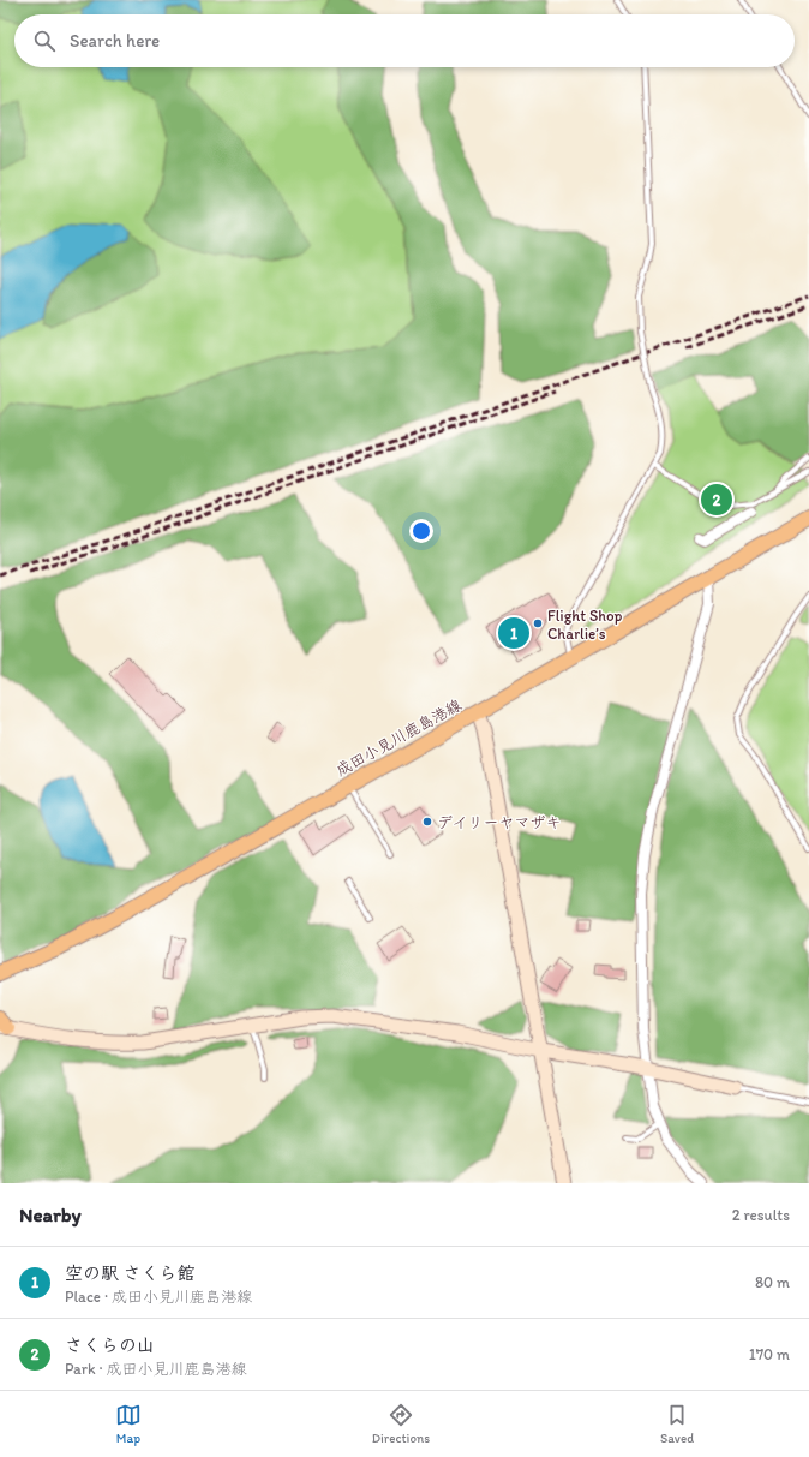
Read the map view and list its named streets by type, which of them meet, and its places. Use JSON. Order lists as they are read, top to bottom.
{
  "streets": {
    "main road": ["成田小見川鹿島港線"]
  },
  "places": ["Flight Shop Charlie’s", "デイリーヤマザキ"],
  "page": {
    "search": "Search here",
    "pins": ["2", "1"],
    "heading": ["Nearby", "2 results"],
    "list": [
      {
        "mark": "1",
        "name": "空の駅 さくら館",
        "note": "Place · 成田小見川鹿島港線",
        "value": "80 m"
      },
      {
        "mark": "2",
        "name": "さくらの山",
        "note": "Park · 成田小見川鹿島港線",
        "value": "170 m"
      }
    ],
    "nav": ["Map", "Directions", "Saved"]
  }
}
